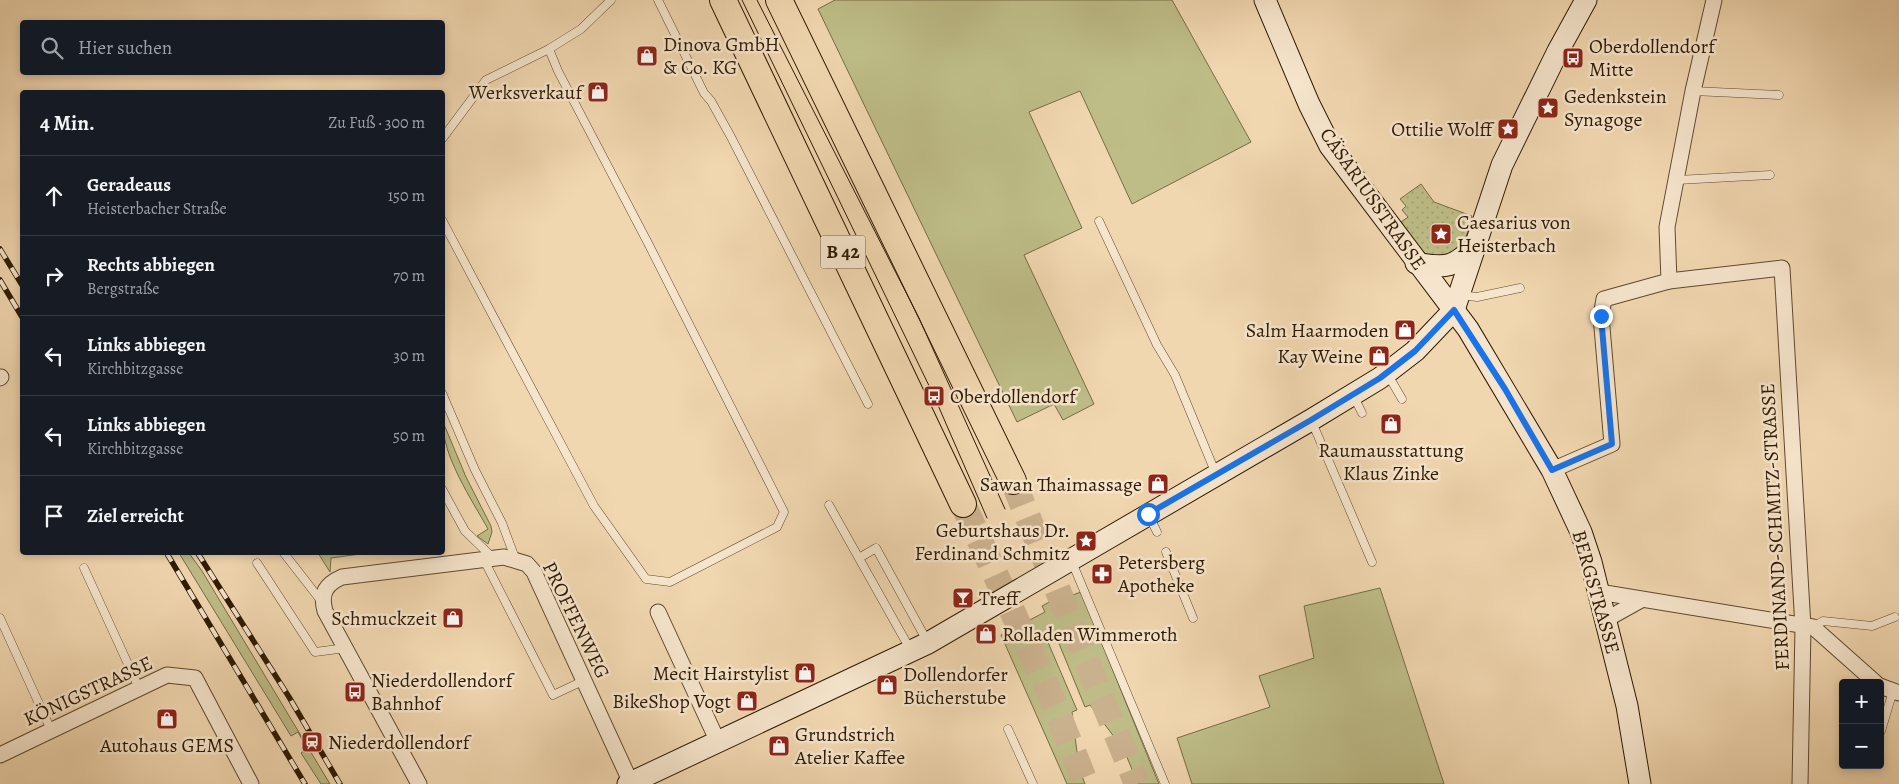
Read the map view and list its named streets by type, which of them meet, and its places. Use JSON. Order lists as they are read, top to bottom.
{
  "streets": {
    "highway": ["B 42"],
    "street": [
      "CÄSARIUSSTRASSE",
      "FERDINAND-SCHMITZ-STRASSE",
      "BERGSTRASSE",
      "PROFFENWEG",
      "KÖNIGSTRASSE"
    ]
  },
  "crossings": [
    ["CÄSARIUSSTRASSE", "BERGSTRASSE"]
  ],
  "places": {
    "shop": [
      "Dinova GmbH & Co. KG",
      "Werksverkauf",
      "Salm Haarmoden",
      "Kay Weine",
      "Raumausstattung Klaus Zinke",
      "Sawan Thaimassage",
      "Schmuckzeit",
      "Rolladen Wimmeroth",
      "Mecit Hairstylist",
      "Dollendorfer Bücherstube",
      "BikeShop Vogt",
      "Autohaus GEMS",
      "Grundstrich Atelier Kaffee"
    ],
    "bus stop": ["Oberdollendorf Mitte", "Oberdollendorf", "Niederdollendorf Bahnhof"],
    "place": [
      "Gedenkstein Synagoge",
      "Ottilie Wolff",
      "Caesarius von Heisterbach",
      "Geburtshaus Dr. Ferdinand Schmitz"
    ],
    "pharmacy": ["Petersberg Apotheke"],
    "bar": ["Treff"],
    "station": ["Niederdollendorf"]
  },
  "page": {
    "search": "Hier suchen",
    "heading": ["4 Min.", "Zu Fuß · 300 m"],
    "list": [
      ["Geradeaus", "Heisterbacher Straße", "150 m"],
      ["Rechts abbiegen", "Bergstraße", "70 m"],
      ["Links abbiegen", "Kirchbitzgasse", "30 m"],
      ["Links abbiegen", "Kirchbitzgasse", "50 m"],
      "Ziel erreicht"
    ],
    "map_buttons": ["+", "−"]
  }
}
